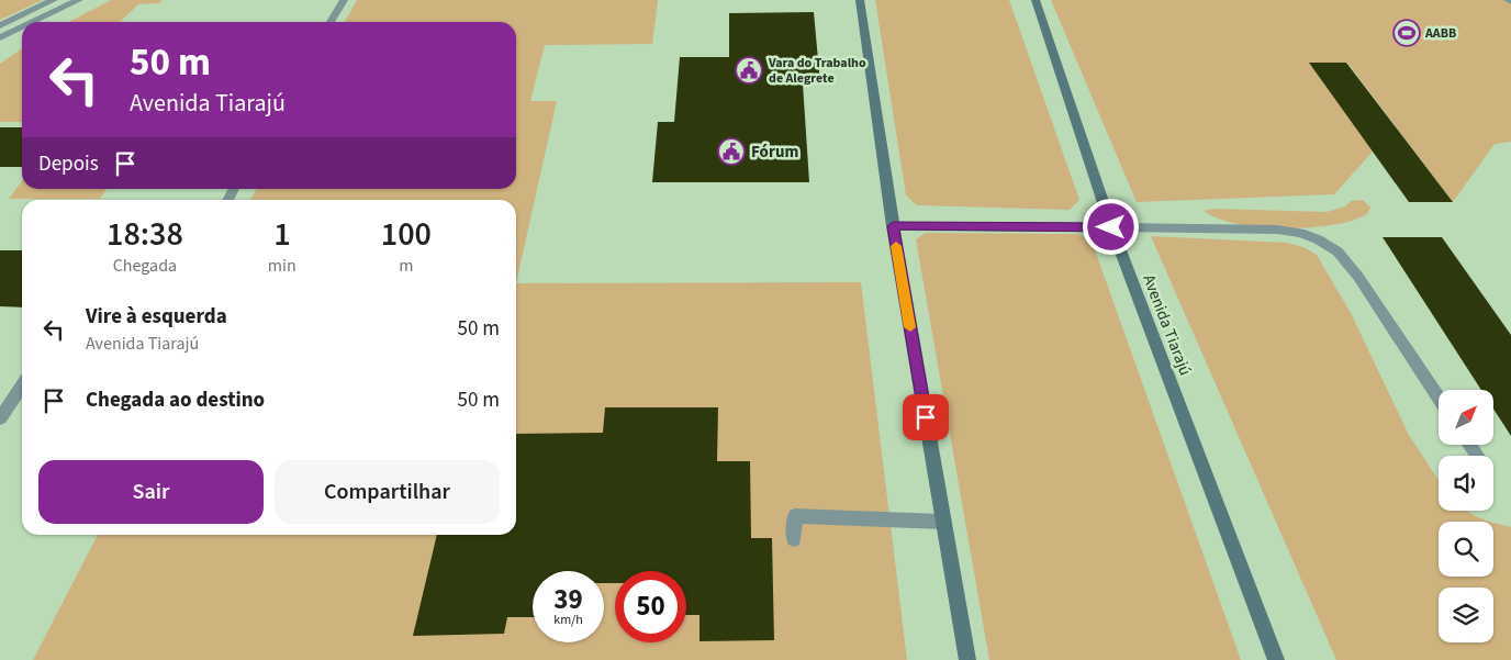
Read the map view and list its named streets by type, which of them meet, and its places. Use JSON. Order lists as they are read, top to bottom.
{
  "streets": {
    "main road": ["Avenida Tiarajú"]
  },
  "places": {
    "sports": ["AABB"],
    "public building": ["Vara do Trabalho de Alegrete", "Fórum"]
  },
  "north": "top right",
  "page": {
    "turn": ["50 m", "Avenida Tiarajú"],
    "then": "Depois",
    "eta": [
      "18:38",
      "Chegada",
      "1",
      "min",
      "100",
      "m"
    ],
    "list": [
      {
        "name": "Vire à esquerda",
        "note": "Avenida Tiarajú",
        "value": "50 m"
      },
      {
        "name": "Chegada ao destino",
        "value": "50 m"
      }
    ],
    "buttons": ["Sair", "Compartilhar"],
    "speed": "39 km/h",
    "limit": "50"
  }
}
